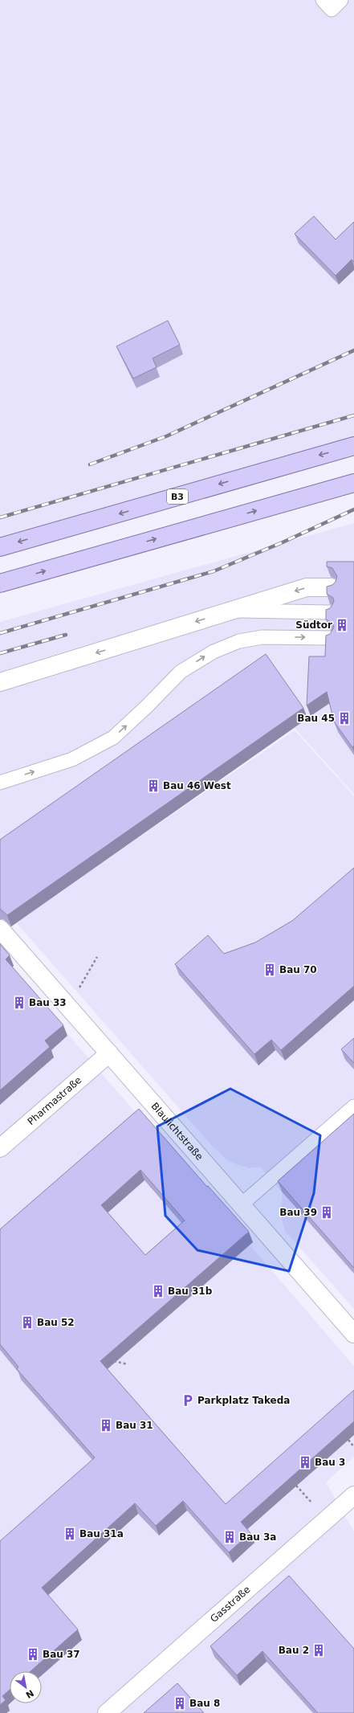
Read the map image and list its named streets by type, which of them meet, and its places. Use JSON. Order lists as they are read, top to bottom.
{
  "streets": {
    "main road": ["B3"],
    "street": ["Pharmastraße", "Blaulichtstraße", "Gasstraße"]
  },
  "crossings": [
    ["Pharmastraße", "Blaulichtstraße"]
  ],
  "places": {
    "building": [
      "Südtor",
      "Bau 45",
      "Bau 46 West",
      "Bau 70",
      "Bau 33",
      "Bau 39",
      "Bau 31b",
      "Bau 52",
      "Bau 31",
      "Bau 3",
      "Bau 31a",
      "Bau 3a",
      "Bau 2",
      "Bau 37",
      "Bau 8"
    ],
    "parking": ["Parkplatz Takeda"]
  },
  "north": "bottom right"
}
